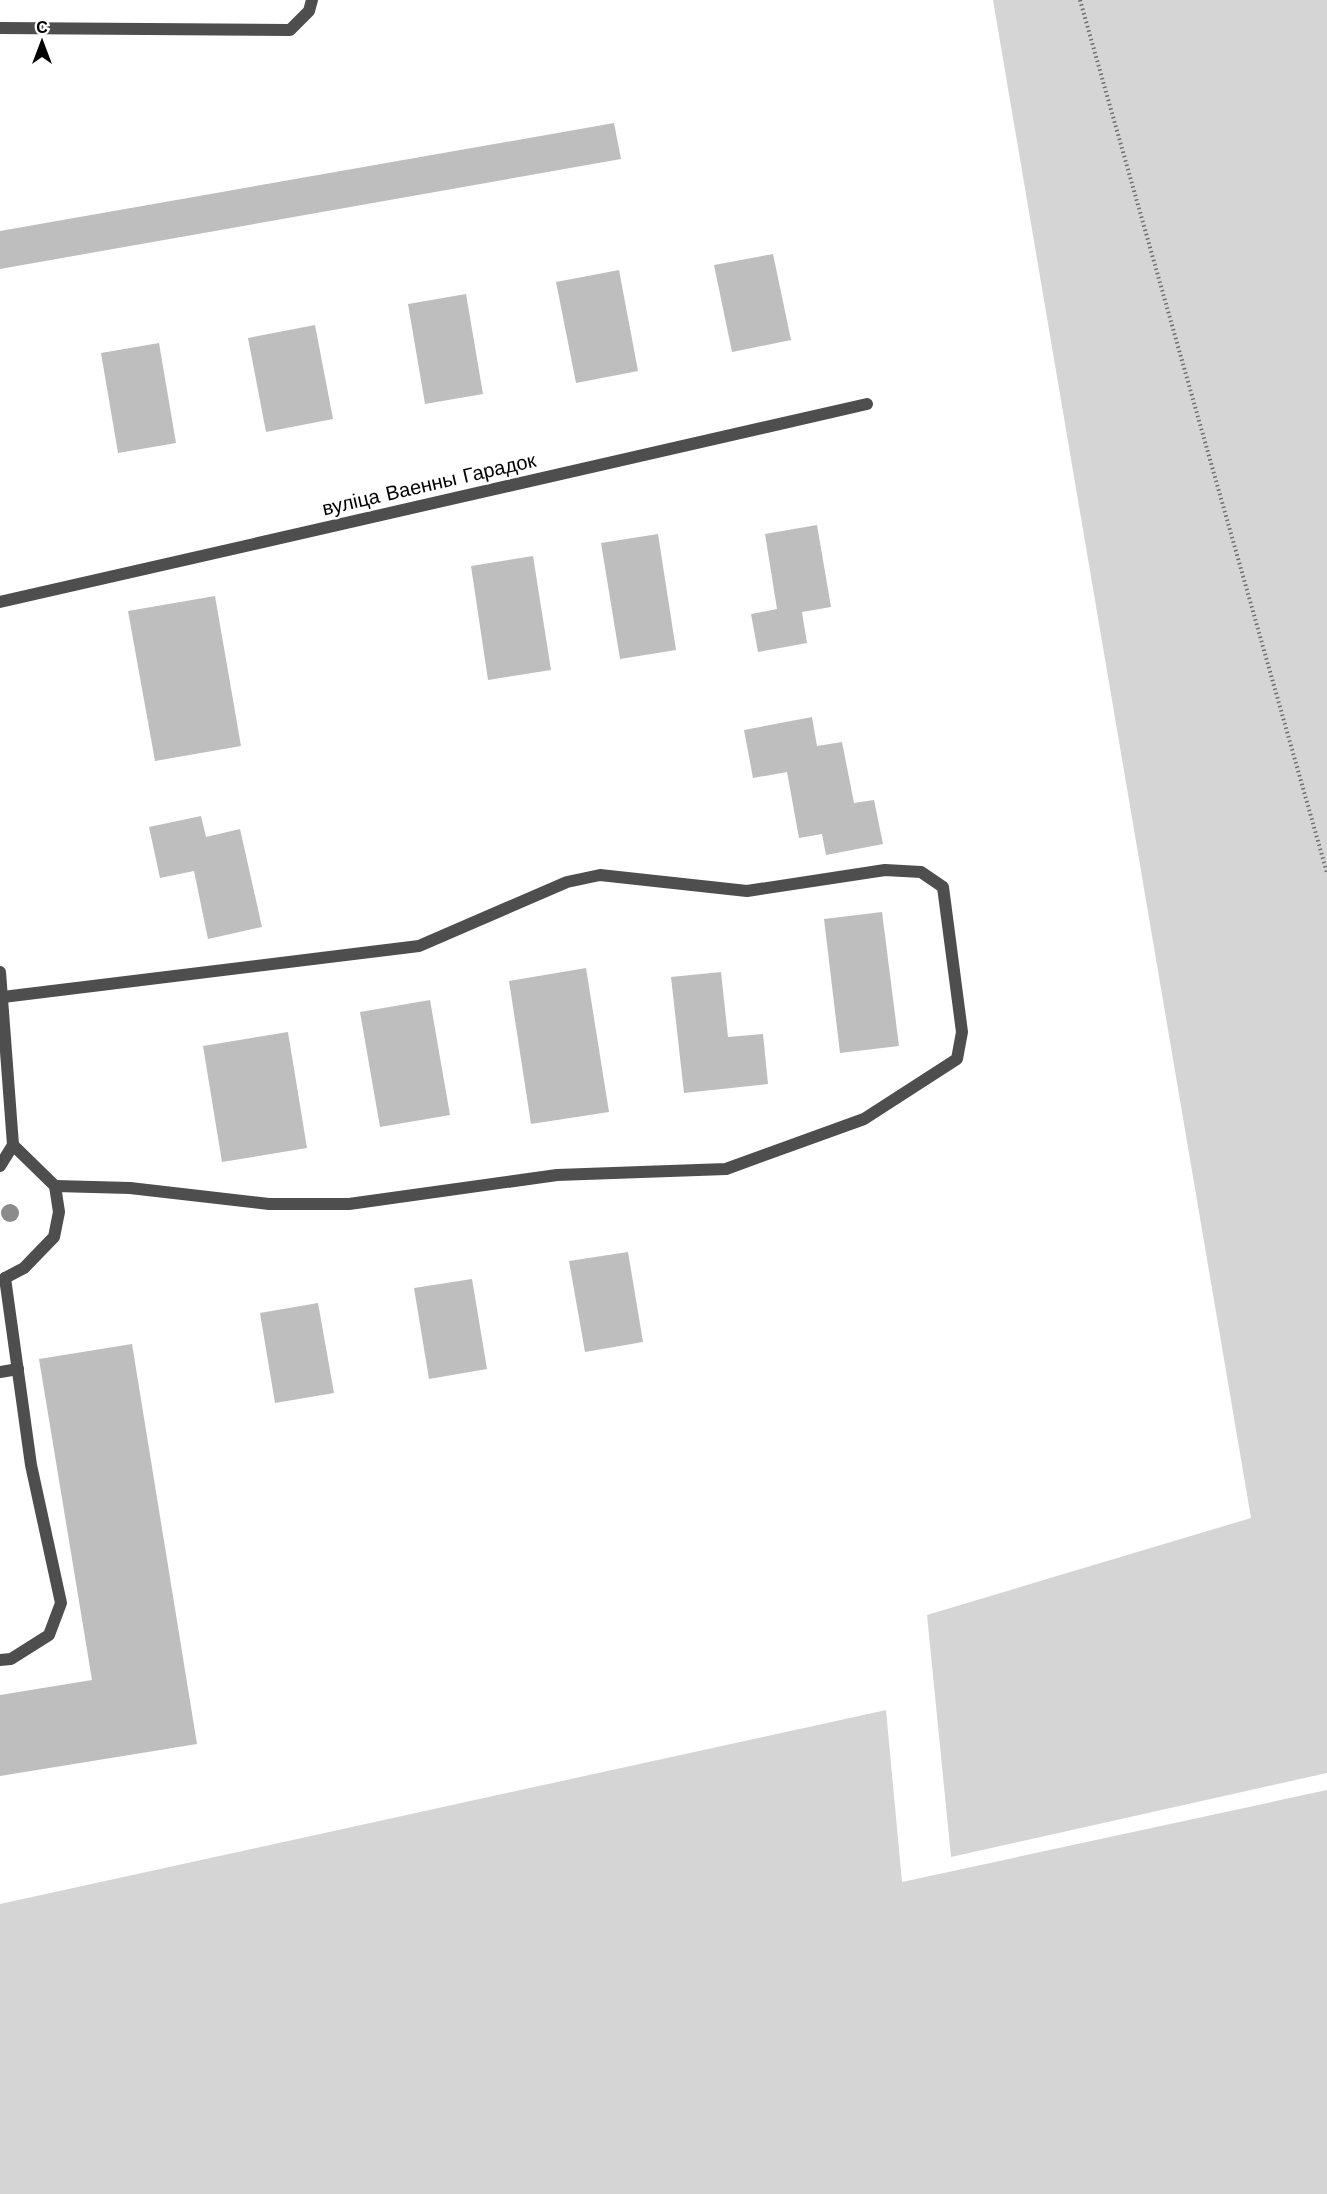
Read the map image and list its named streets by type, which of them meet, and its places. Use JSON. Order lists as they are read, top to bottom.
{
  "streets": {
    "street": ["вуліца Ваенны Гарадок"]
  },
  "north": "top"
}
